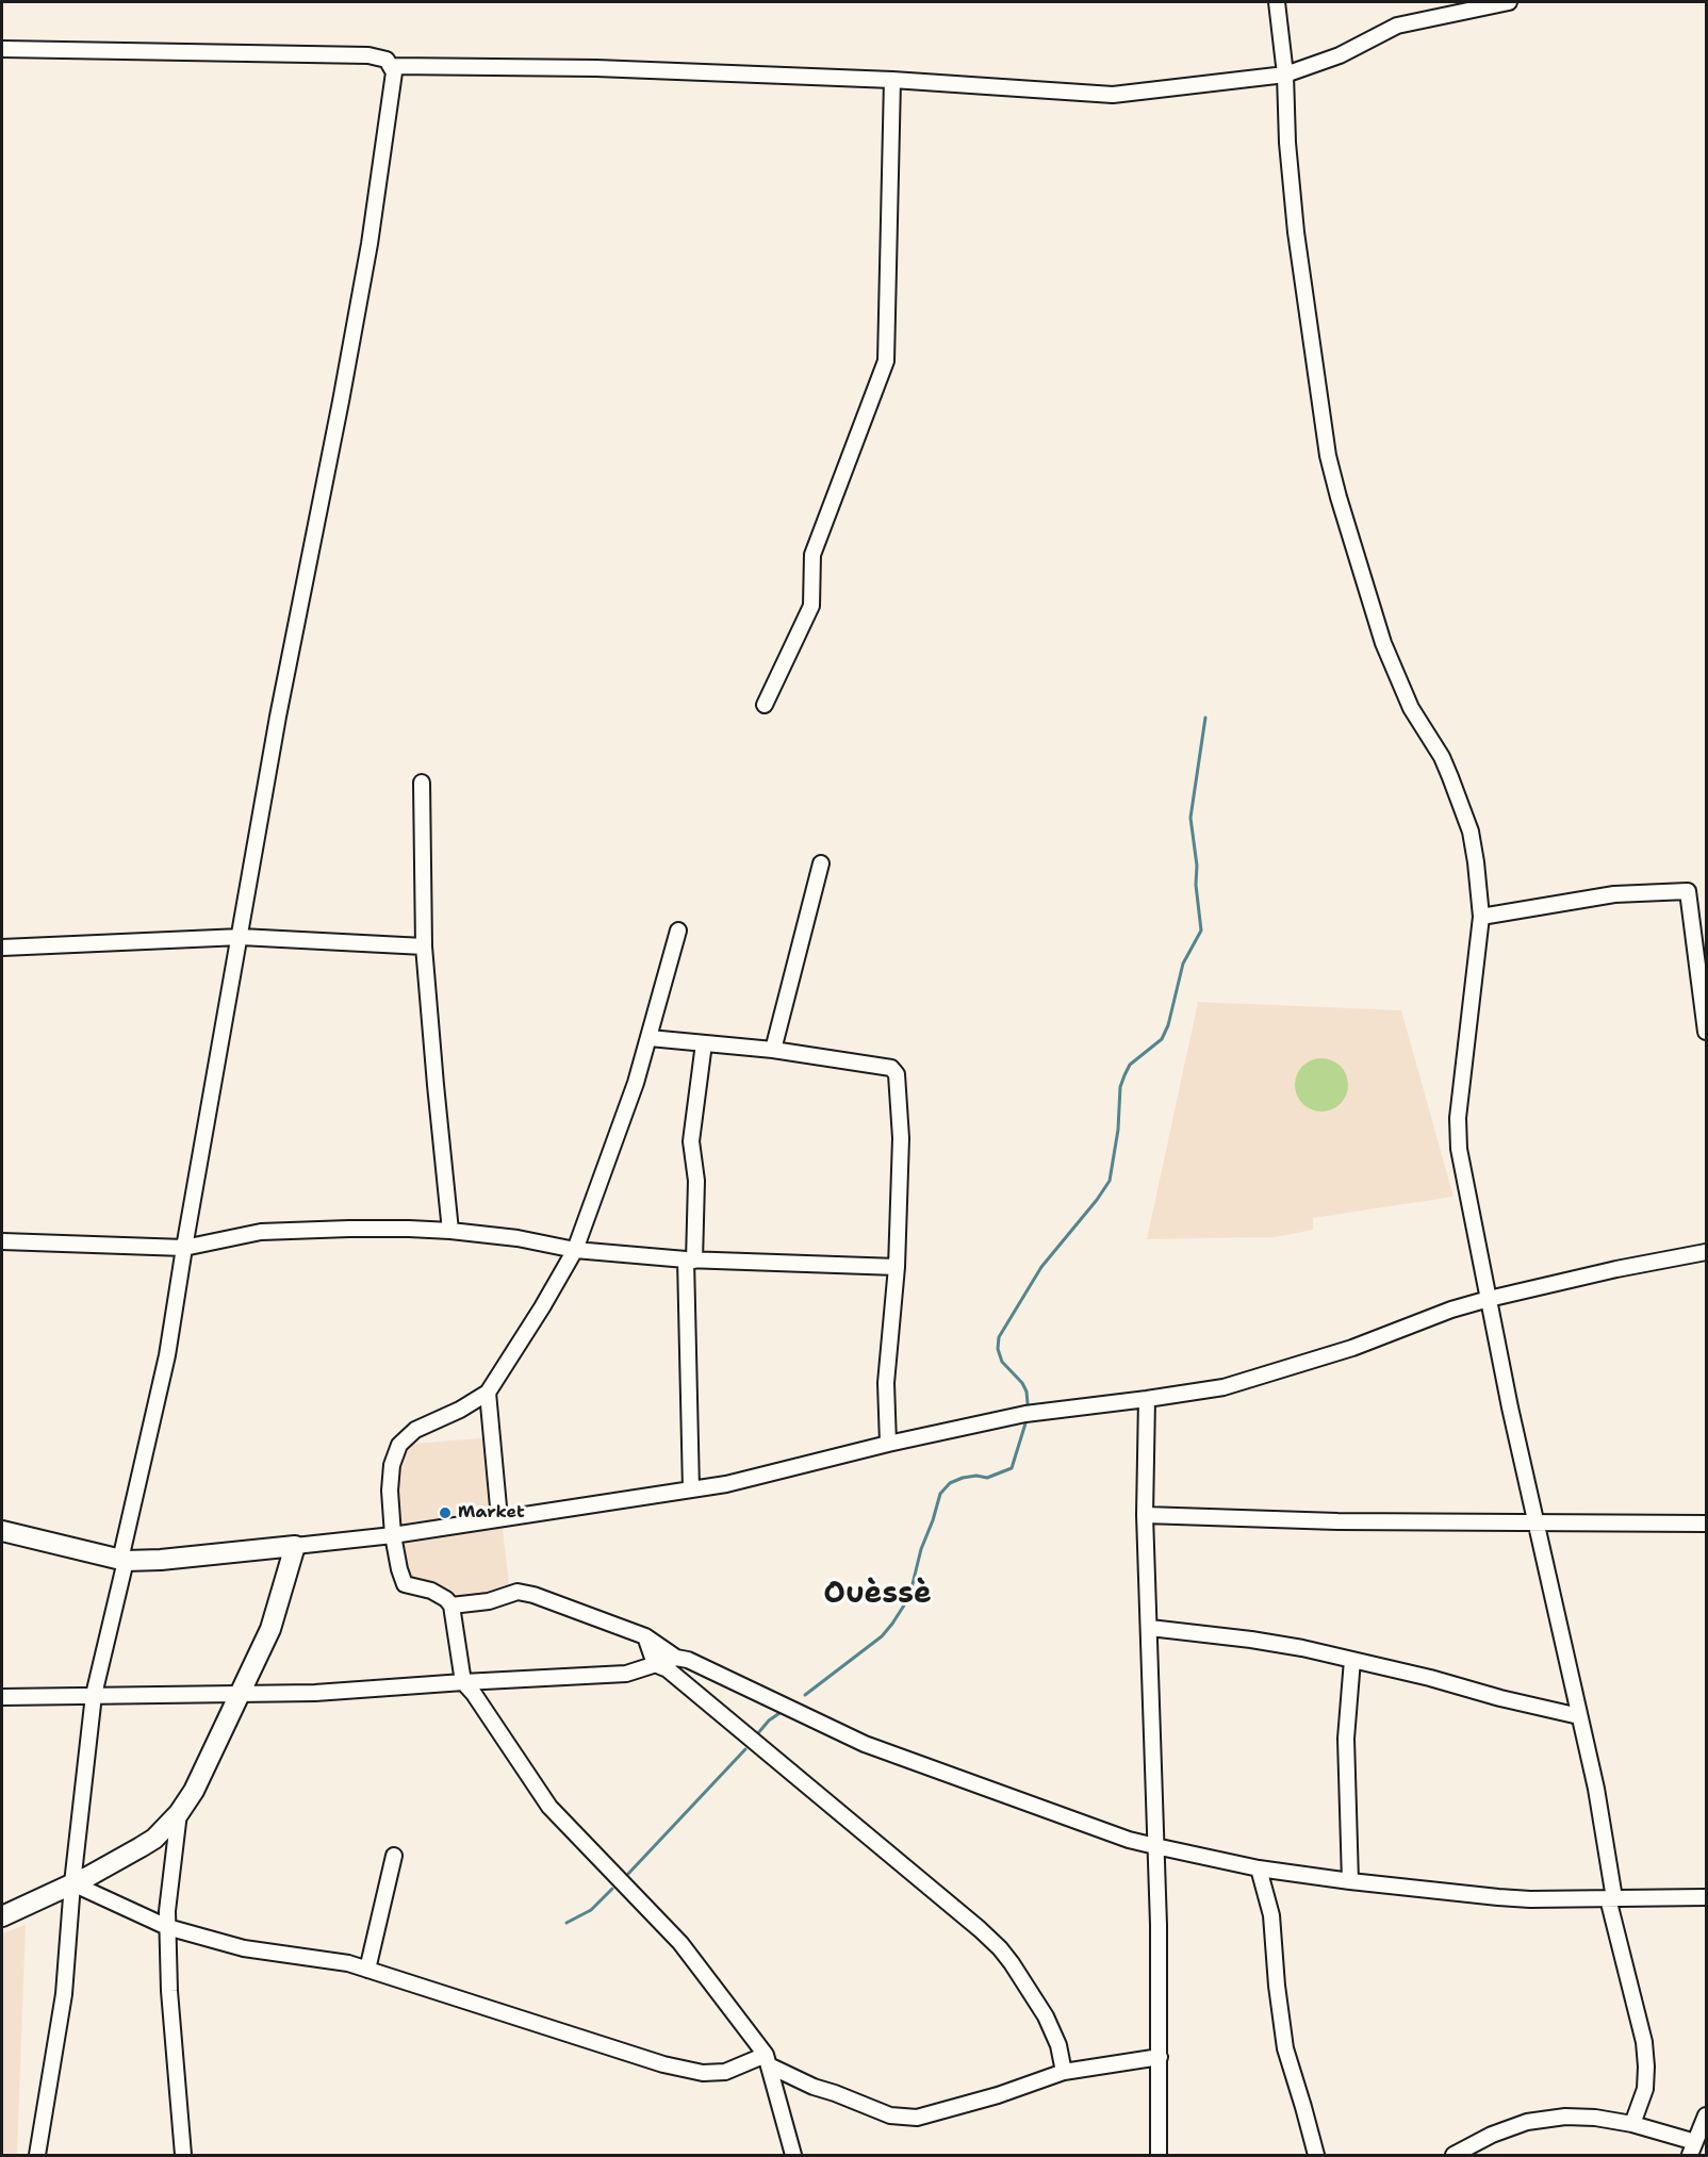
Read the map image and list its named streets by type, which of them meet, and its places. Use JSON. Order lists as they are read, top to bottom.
{
  "districts": ["Ouèssè"],
  "places": ["Market"]
}
